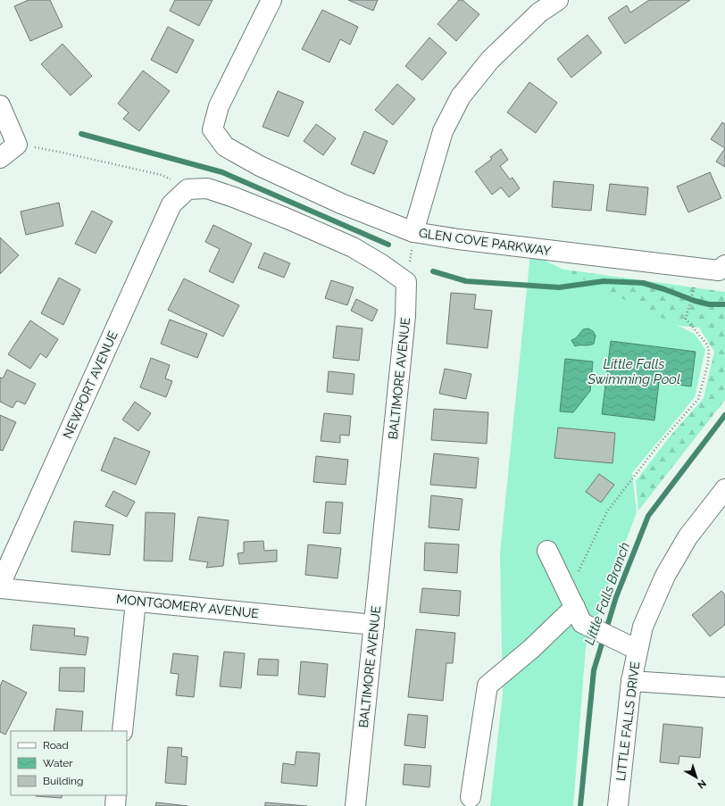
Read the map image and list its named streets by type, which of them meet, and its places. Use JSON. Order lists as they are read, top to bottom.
{
  "streets": {
    "street": [
      "GLEN COVE PARKWAY",
      "BALTIMORE AVENUE",
      "NEWPORT AVENUE",
      "MONTGOMERY AVENUE",
      "LITTLE FALLS DRIVE"
    ]
  },
  "crossings": [
    ["BALTIMORE AVENUE", "MONTGOMERY AVENUE"]
  ],
  "water": ["Little Falls Swimming Pool", "Little Falls Branch"],
  "legend": ["Road", "Water", "Building"],
  "north": "bottom right"
}
